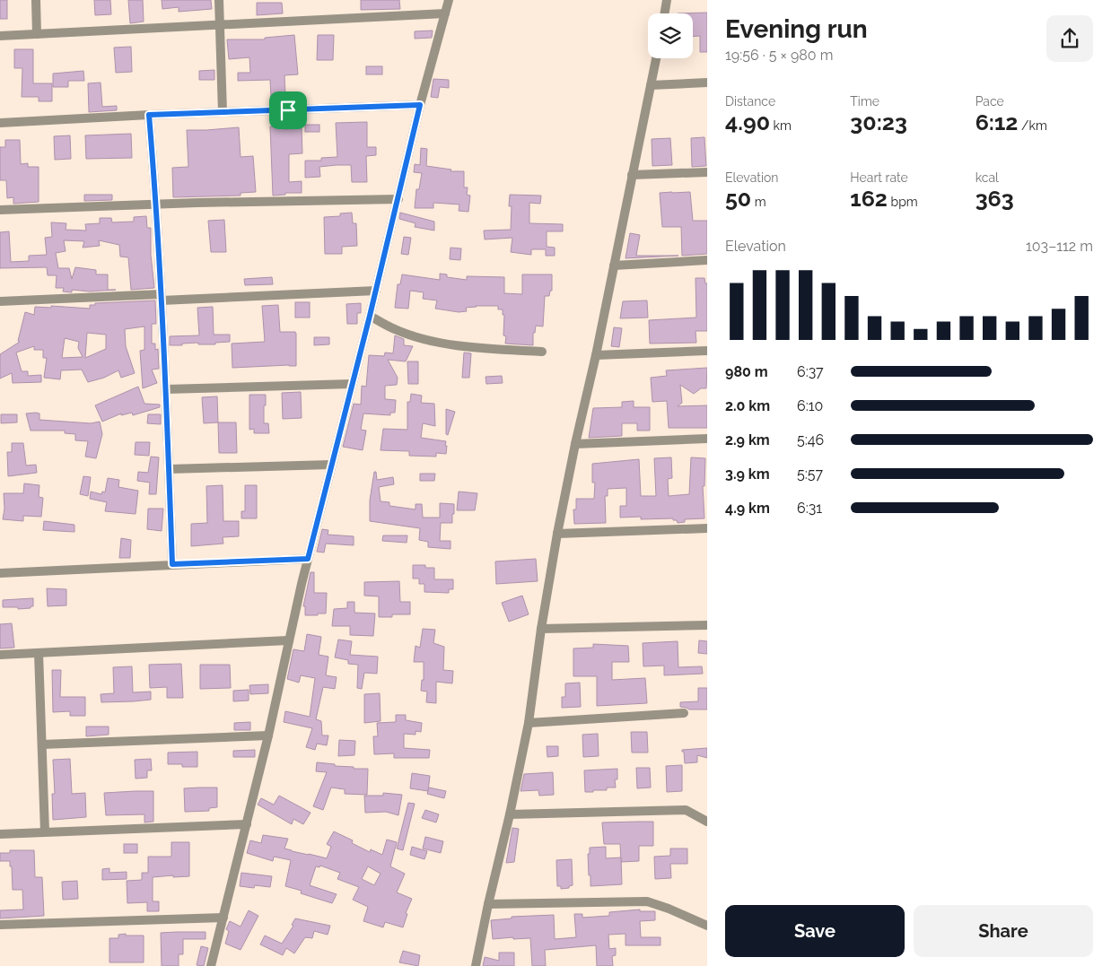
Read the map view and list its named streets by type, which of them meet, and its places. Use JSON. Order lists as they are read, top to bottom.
{
  "page": {
    "heading": ["Evening run", "19:56 · 5 × 980 m"],
    "stats": [
      ["Distance", "4.90 km"],
      ["Time", "30:23"],
      ["Pace", "6:12 /km"],
      ["Elevation", "50 m"],
      ["Heart rate", "162 bpm"],
      ["kcal", "363"]
    ],
    "chart": ["Elevation", "103–112 m"],
    "list": [
      {
        "name": "980 m",
        "note": "6:37"
      },
      {
        "name": "2.0 km",
        "note": "6:10"
      },
      {
        "name": "2.9 km",
        "note": "5:46"
      },
      {
        "name": "3.9 km",
        "note": "5:57"
      },
      {
        "name": "4.9 km",
        "note": "6:31"
      }
    ],
    "buttons": ["Save", "Share"]
  }
}
